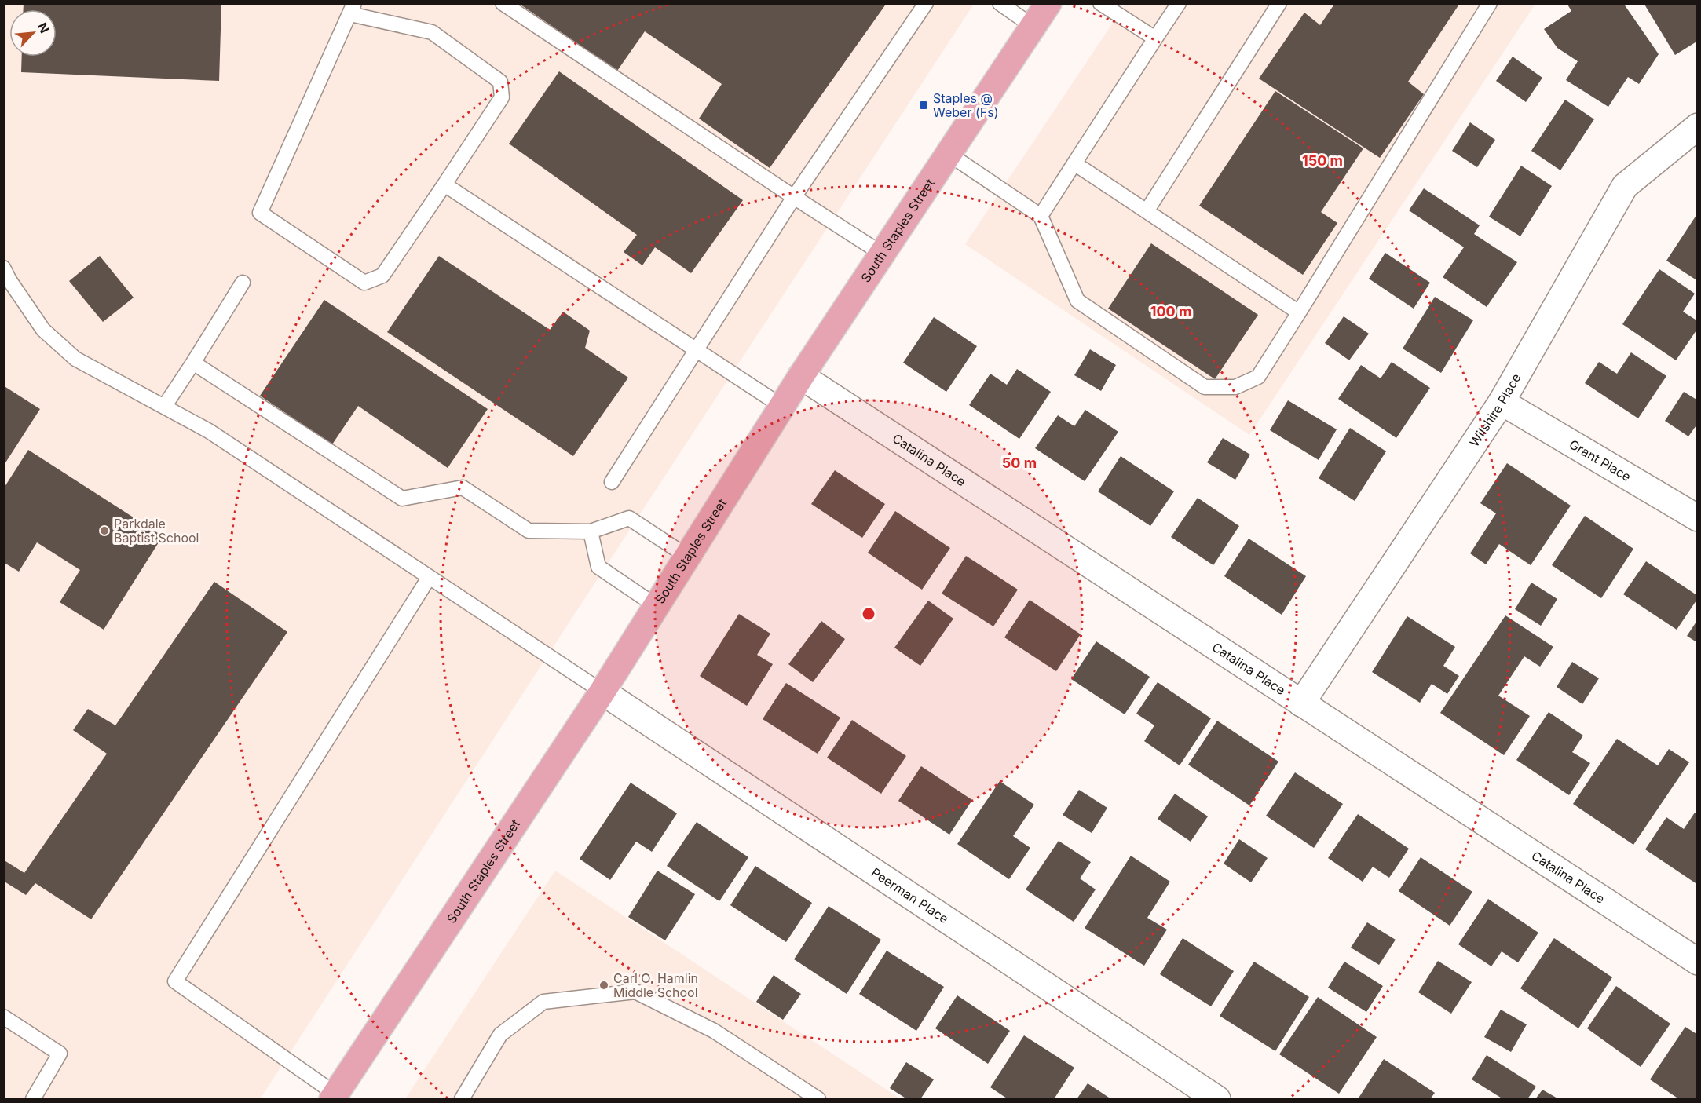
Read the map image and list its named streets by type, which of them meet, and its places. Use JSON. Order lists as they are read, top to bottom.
{
  "streets": {
    "main road": ["South Staples Street"],
    "street": [
      "Wilshire Place",
      "Catalina Place",
      "Grant Place",
      "Peerman Place"
    ]
  },
  "crossings": [
    ["South Staples Street", "Catalina Place"],
    ["South Staples Street", "Peerman Place"],
    ["Wilshire Place", "Catalina Place"],
    ["Wilshire Place", "Grant Place"]
  ],
  "places": {
    "transit": ["Staples @ Weber (Fs)"],
    "other": ["Parkdale Baptist School", "Carl O. Hamlin Middle School"]
  },
  "north": "top right",
  "rings": ["150 m", "100 m", "50 m"]
}
